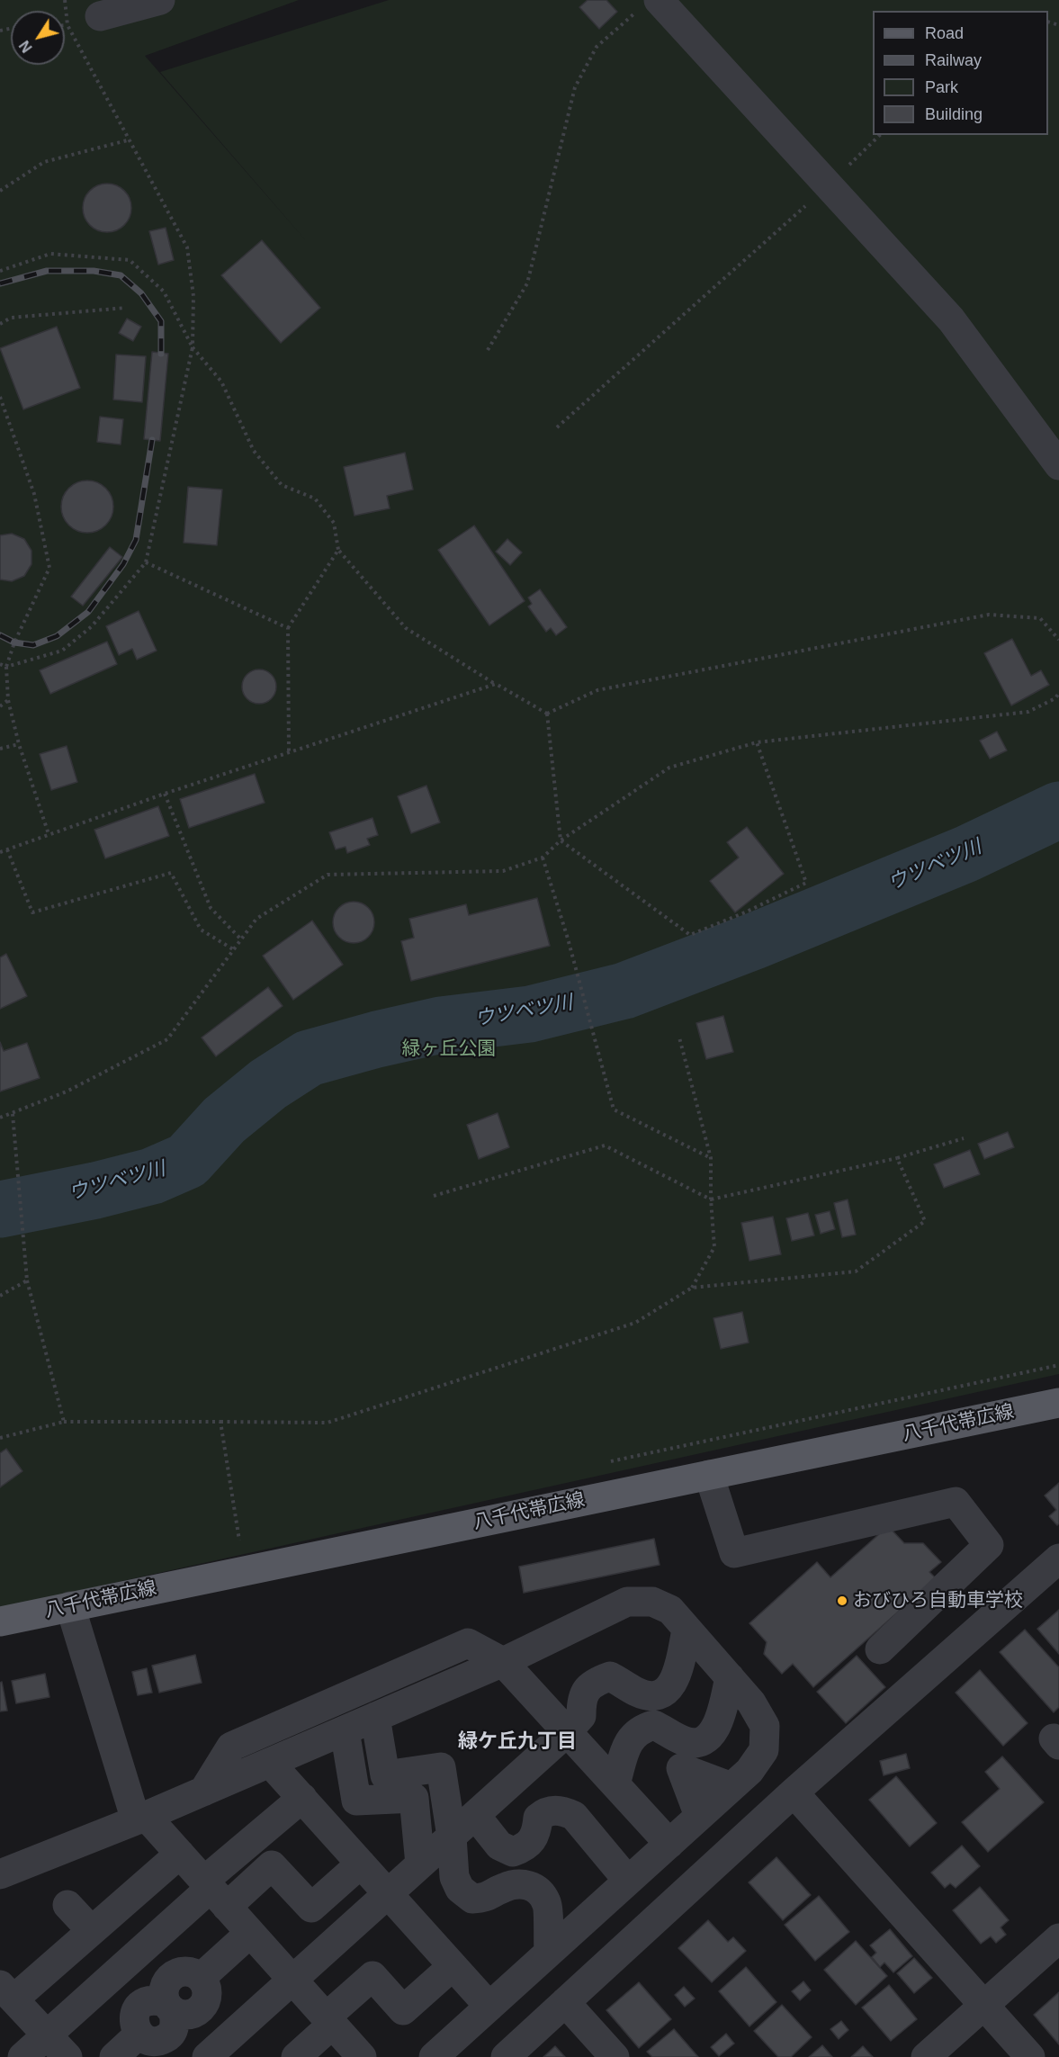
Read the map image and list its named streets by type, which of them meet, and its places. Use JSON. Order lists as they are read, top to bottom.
{
  "streets": {
    "main road": ["八千代帯広線"]
  },
  "districts": ["緑ケ丘九丁目"],
  "water": ["ウツベツ川"],
  "parks": ["緑ヶ丘公園"],
  "places": ["おびひろ自動車学校"],
  "legend": [
    "Road",
    "Railway",
    "Park",
    "Building"
  ],
  "north": "bottom left"
}
